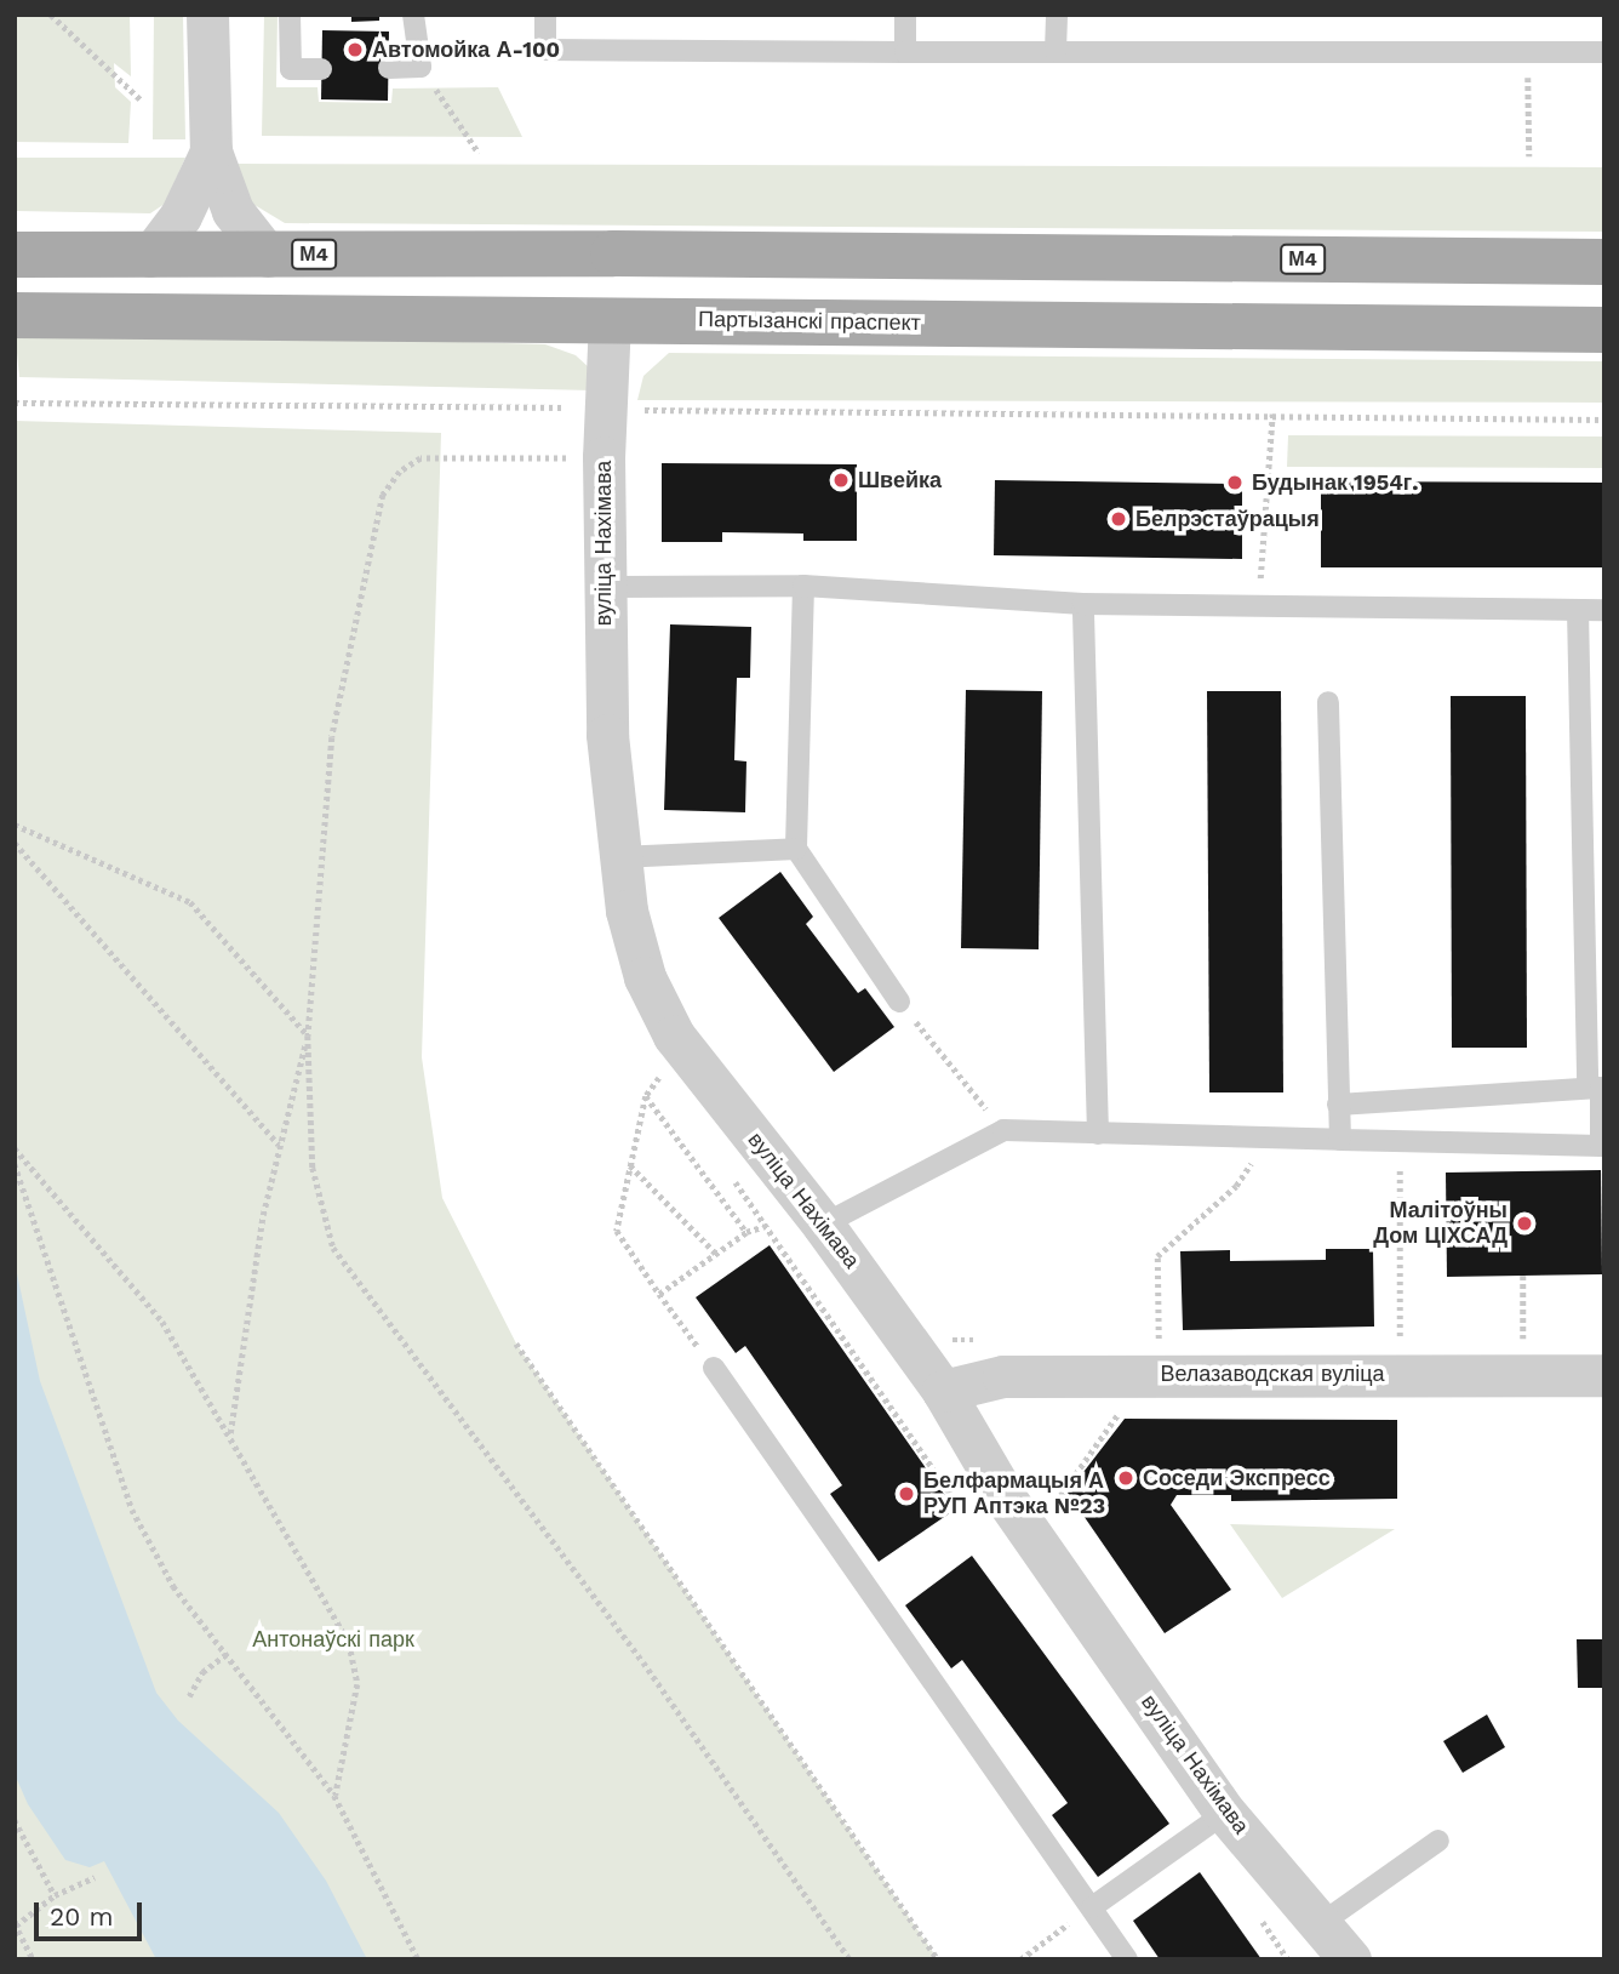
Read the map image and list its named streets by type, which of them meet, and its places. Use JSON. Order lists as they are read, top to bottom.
{
  "streets": {
    "main road": ["М4", "Партызанскі праспект"],
    "street": ["вуліца Нахімава", "Велазаводская вуліца"]
  },
  "crossings": [
    ["Партызанскі праспект", "вуліца Нахімава"],
    ["вуліца Нахімава", "Велазаводская вуліца"]
  ],
  "parks": ["Антонаўскі парк"],
  "places": [
    "Автомойка А-100",
    "Швейка",
    "Будынак 1954г.",
    "Белрэстаўрацыя",
    "Малітоўны Дом ЦІХСАД",
    "Соседи Экспресс",
    "Белфармацыя А РУП Аптэка №23"
  ],
  "scale_bar": "20 m"
}
